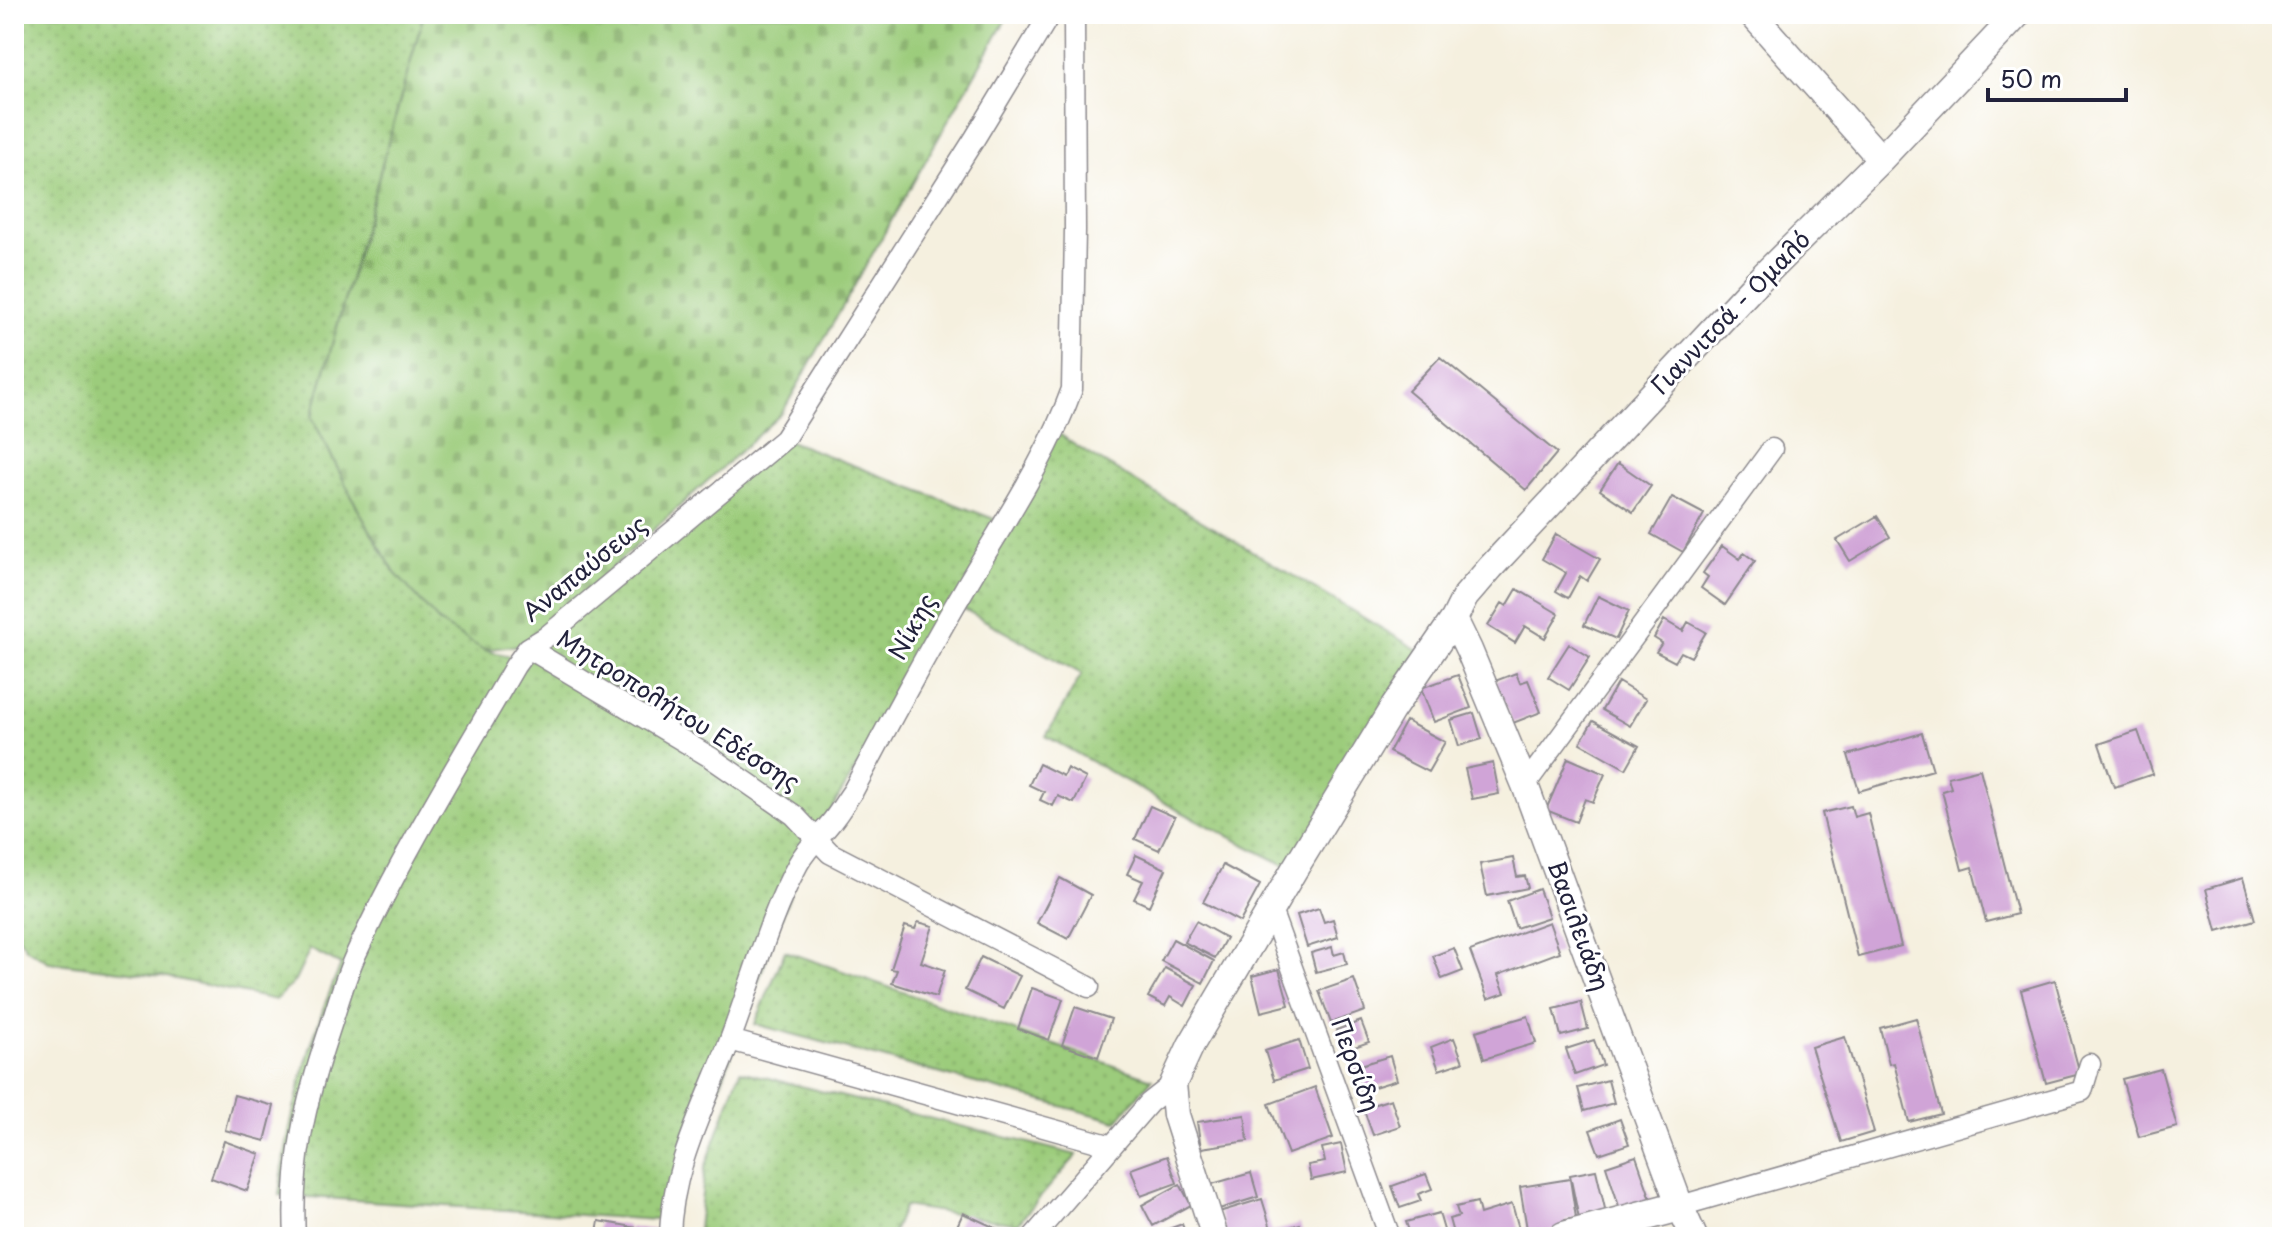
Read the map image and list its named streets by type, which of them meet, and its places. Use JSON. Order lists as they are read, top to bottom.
{
  "streets": {
    "street": [
      "Γιαννιτσά - Ομαλό",
      "Αναπαύσεως",
      "Νίκης",
      "Μητροπολήτου Εδέσσης",
      "Βασιλειάδη",
      "Περσίδη"
    ]
  },
  "crossings": [
    ["Γιαννιτσά - Ομαλό", "Βασιλειάδη"],
    ["Γιαννιτσά - Ομαλό", "Περσίδη"],
    ["Αναπαύσεως", "Μητροπολήτου Εδέσσης"],
    ["Νίκης", "Μητροπολήτου Εδέσσης"]
  ],
  "scale_bar": "50 m"
}
